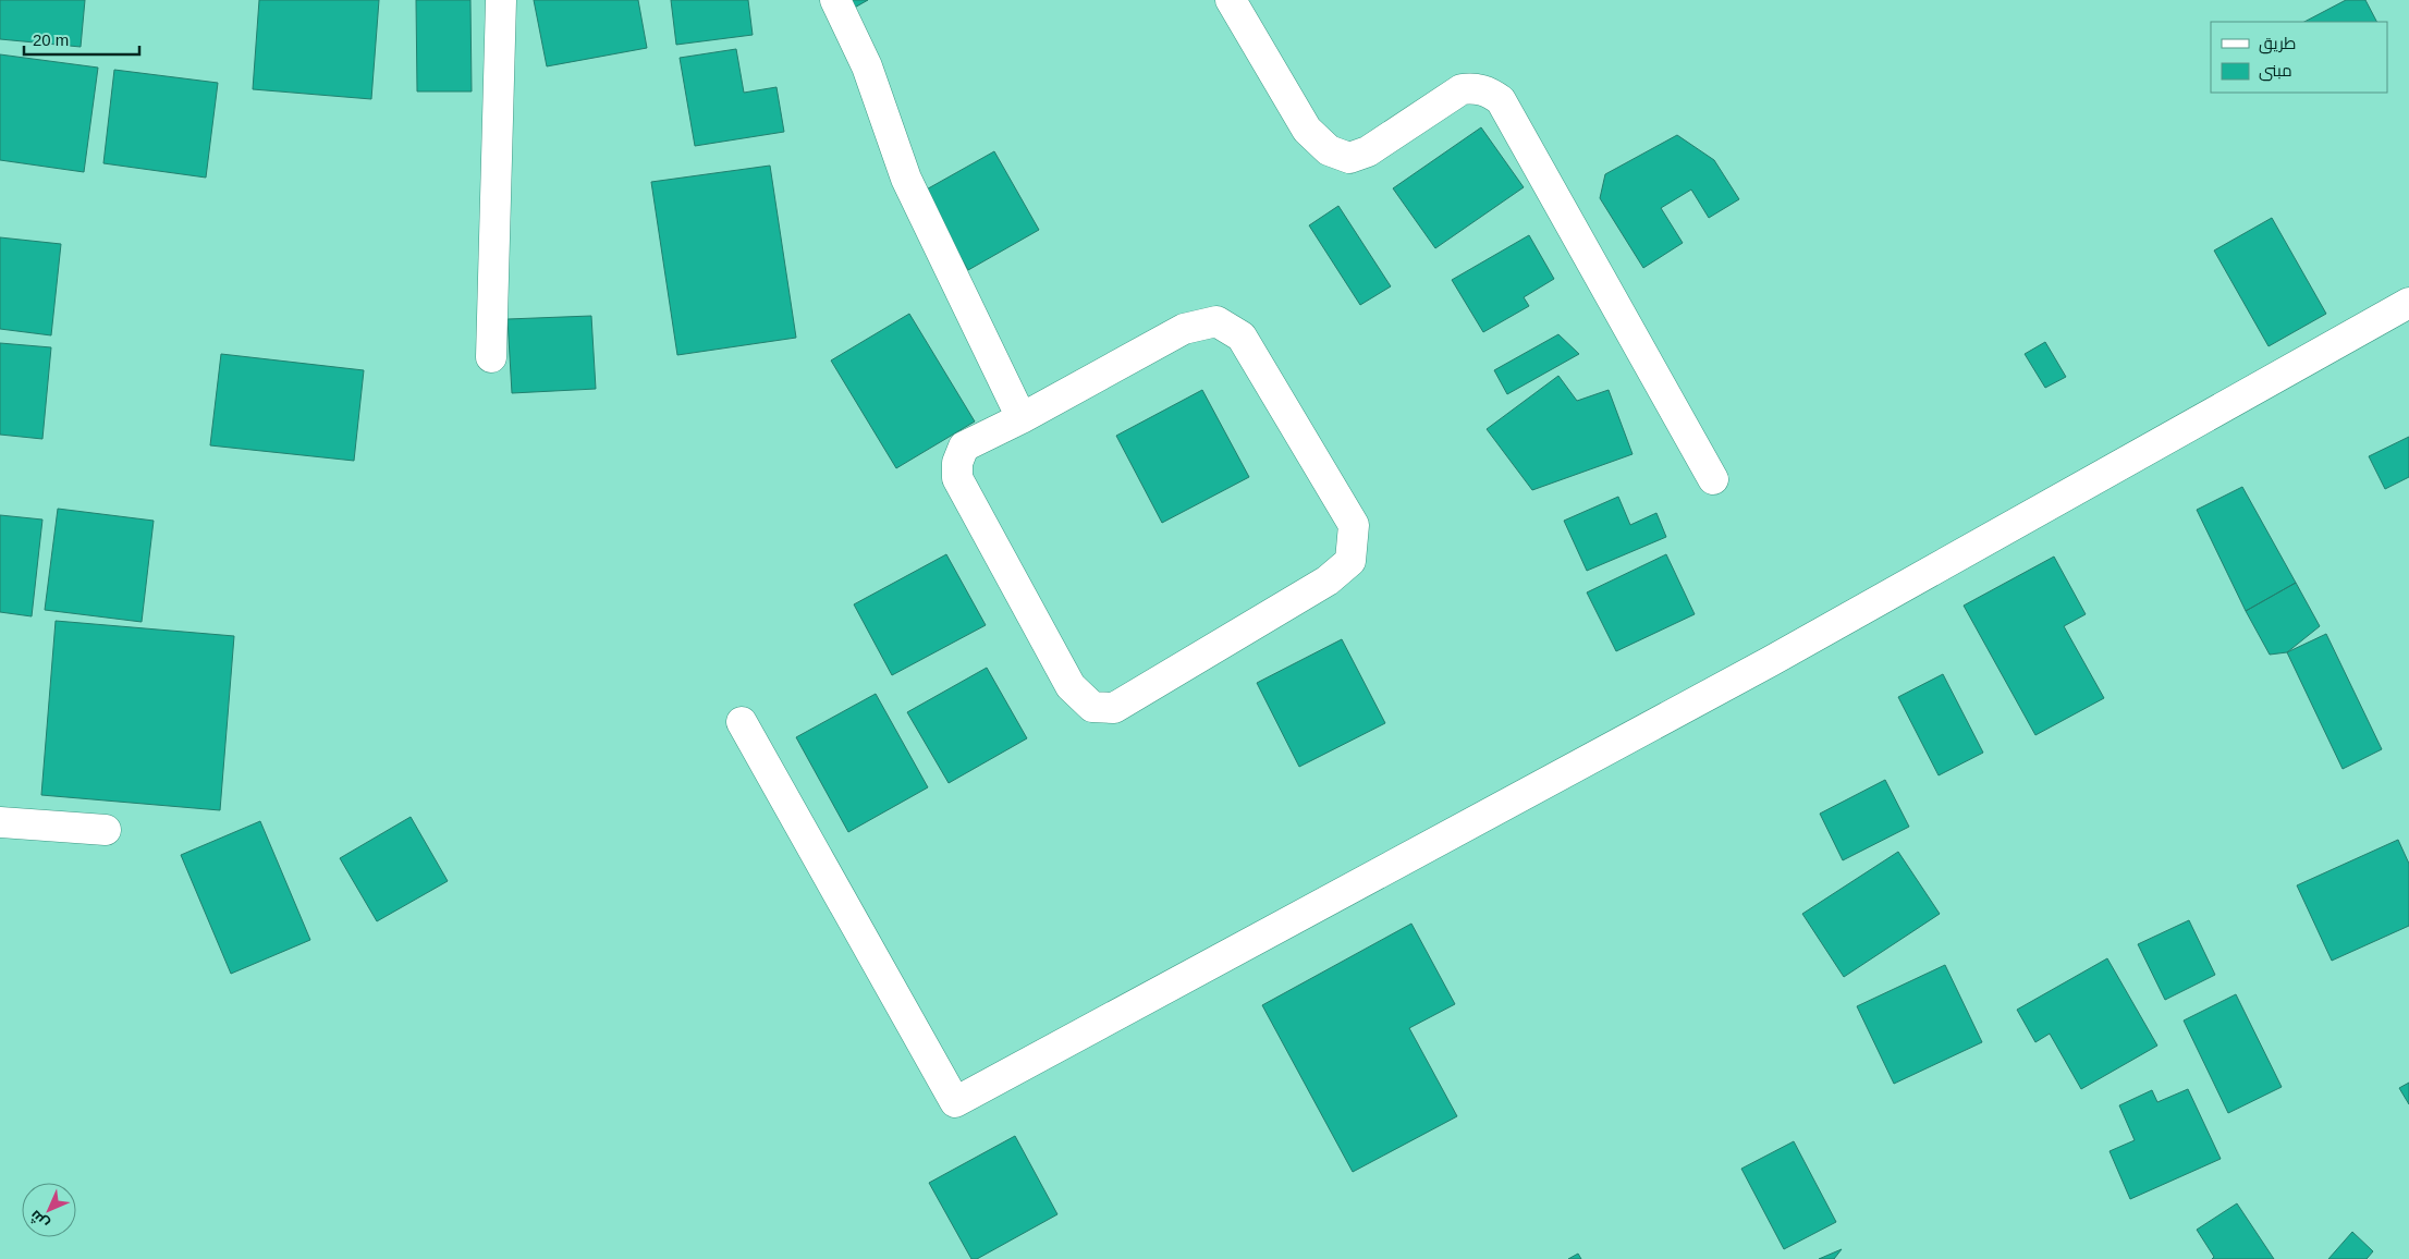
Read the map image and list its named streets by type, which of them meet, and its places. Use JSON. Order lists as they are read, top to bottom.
{
  "legend": ["طريق", "مبنى"],
  "scale_bar": "20 m",
  "north": "bottom left"
}
